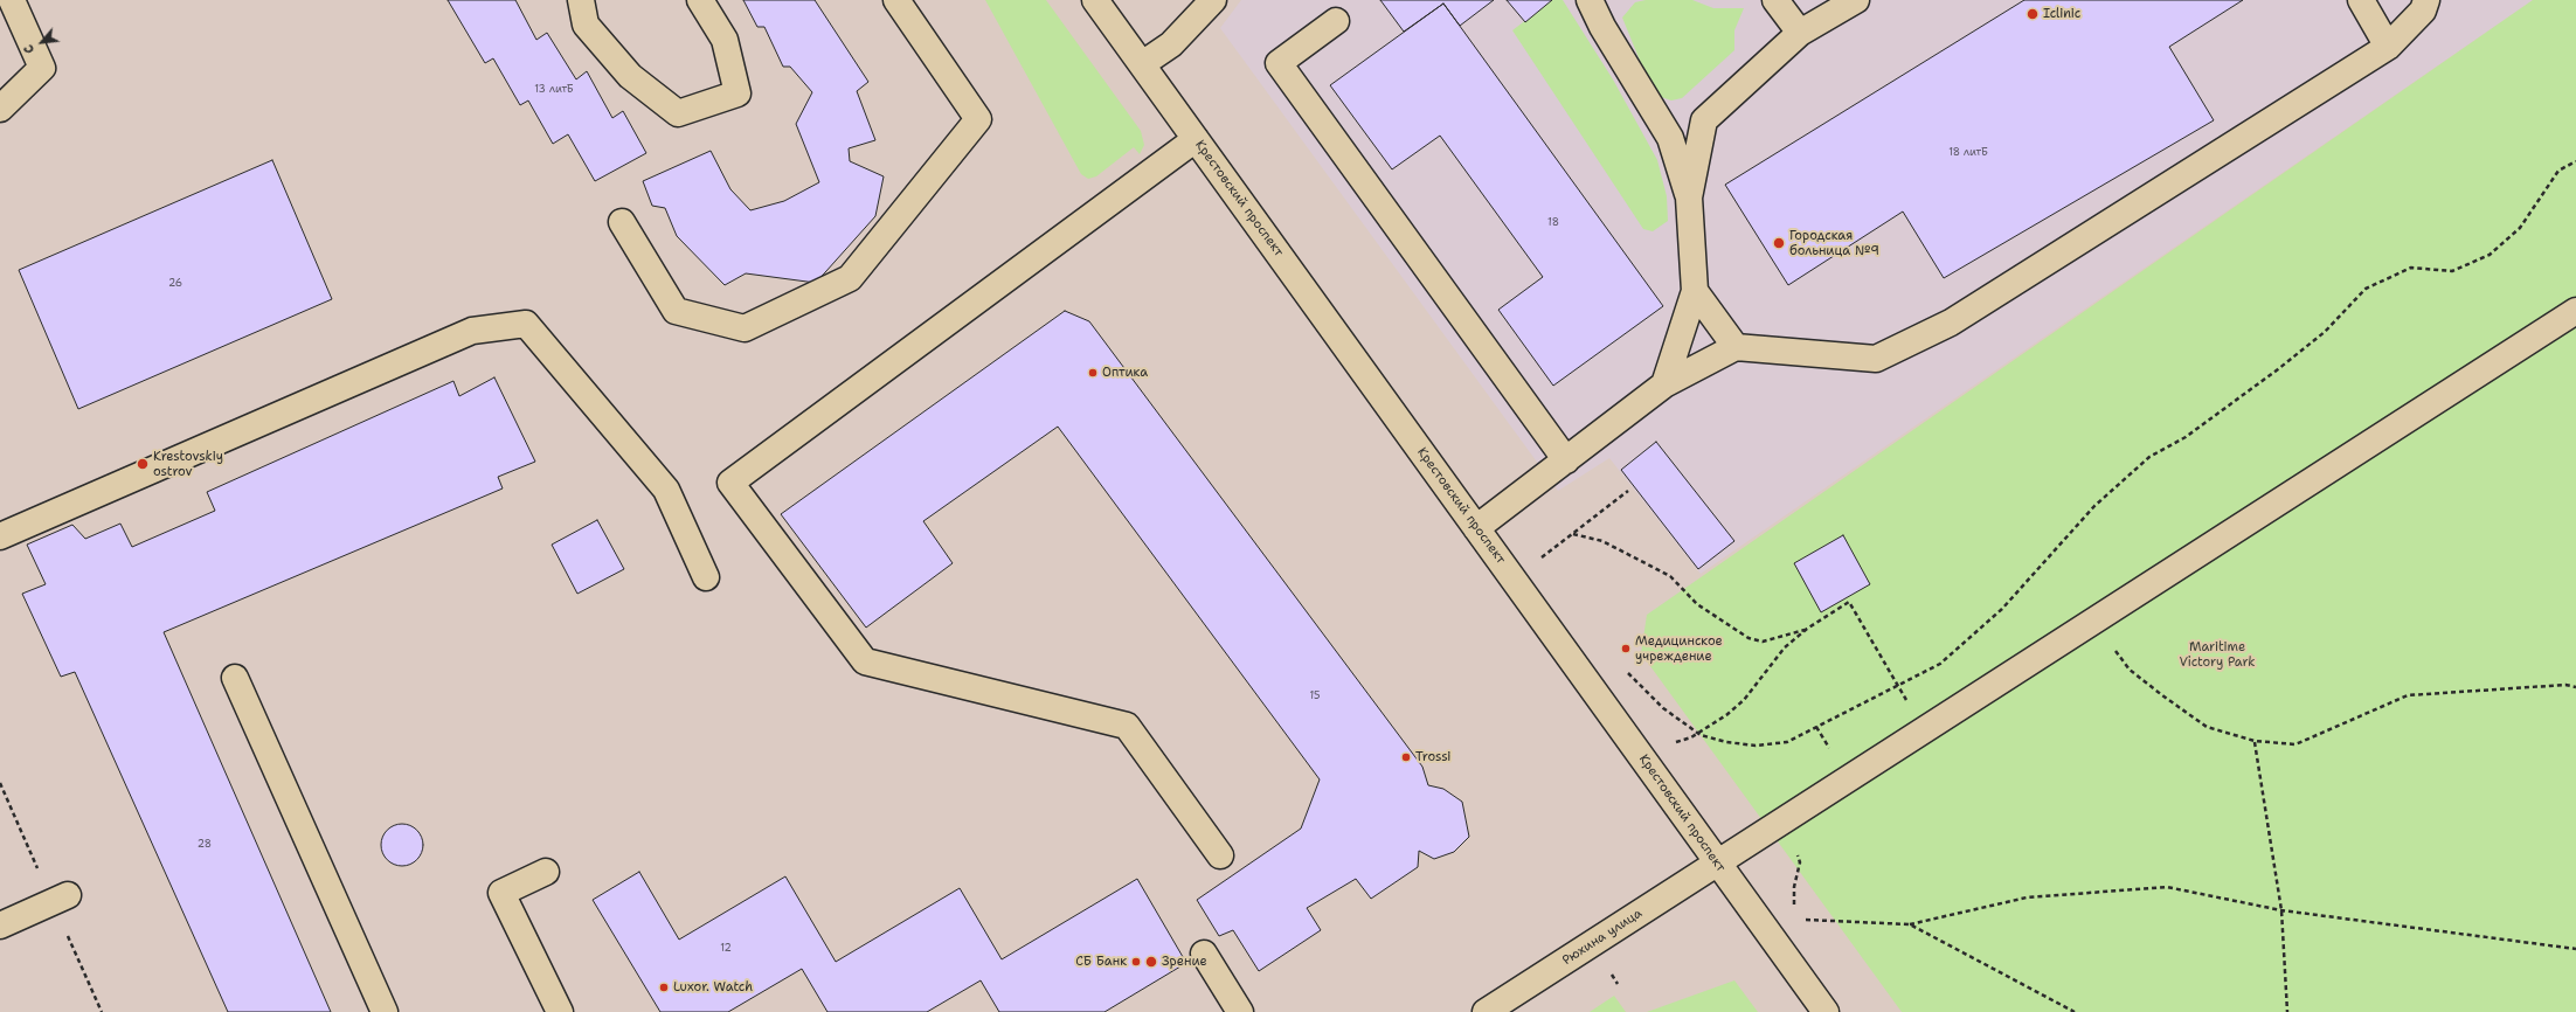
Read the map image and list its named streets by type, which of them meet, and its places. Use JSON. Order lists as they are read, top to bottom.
{
  "streets": {
    "street": ["Крестовский проспект", "Рюхина улица"]
  },
  "crossings": [
    ["Крестовский проспект", "Рюхина улица"]
  ],
  "parks": ["Maritime Victory Park"],
  "places": [
    "Iclinic",
    "Городская больница №9",
    "Оптика",
    "Krestovskiy ostrov",
    "Медицинское учреждение",
    "Trossi",
    "СБ Банк",
    "Зрение",
    "Luxor. Watch"
  ],
  "house_numbers": [
    "13 литБ",
    "18 литБ",
    "18",
    "26",
    "15",
    "28",
    "12"
  ],
  "north": "bottom left"
}
